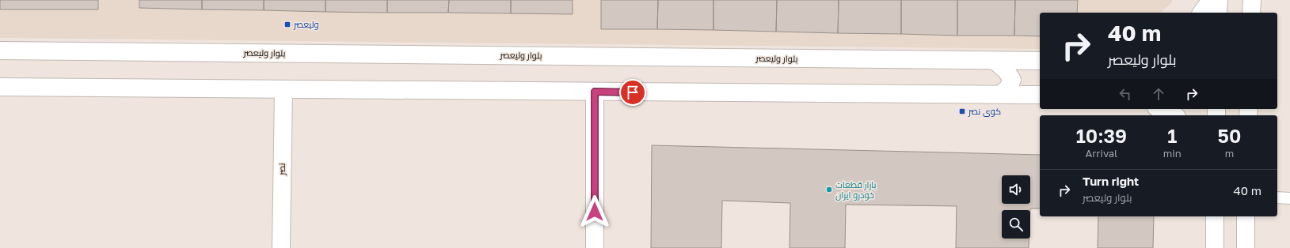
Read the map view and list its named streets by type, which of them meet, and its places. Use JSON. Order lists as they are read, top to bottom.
{
  "streets": {
    "main road": ["بلوار ولیعصر", "نصر"]
  },
  "places": {
    "transit": ["ولیعصر", "کوی نصر"],
    "other": ["بازار قطعات خودرو ایران"]
  },
  "page": {
    "turn": ["40 m", "بلوار ولیعصر"],
    "eta": [
      "10:39",
      "Arrival",
      "1",
      "min",
      "50",
      "m"
    ],
    "list": [
      {
        "name": "Turn right",
        "note": "بلوار ولیعصر",
        "value": "40 m"
      }
    ]
  }
}
